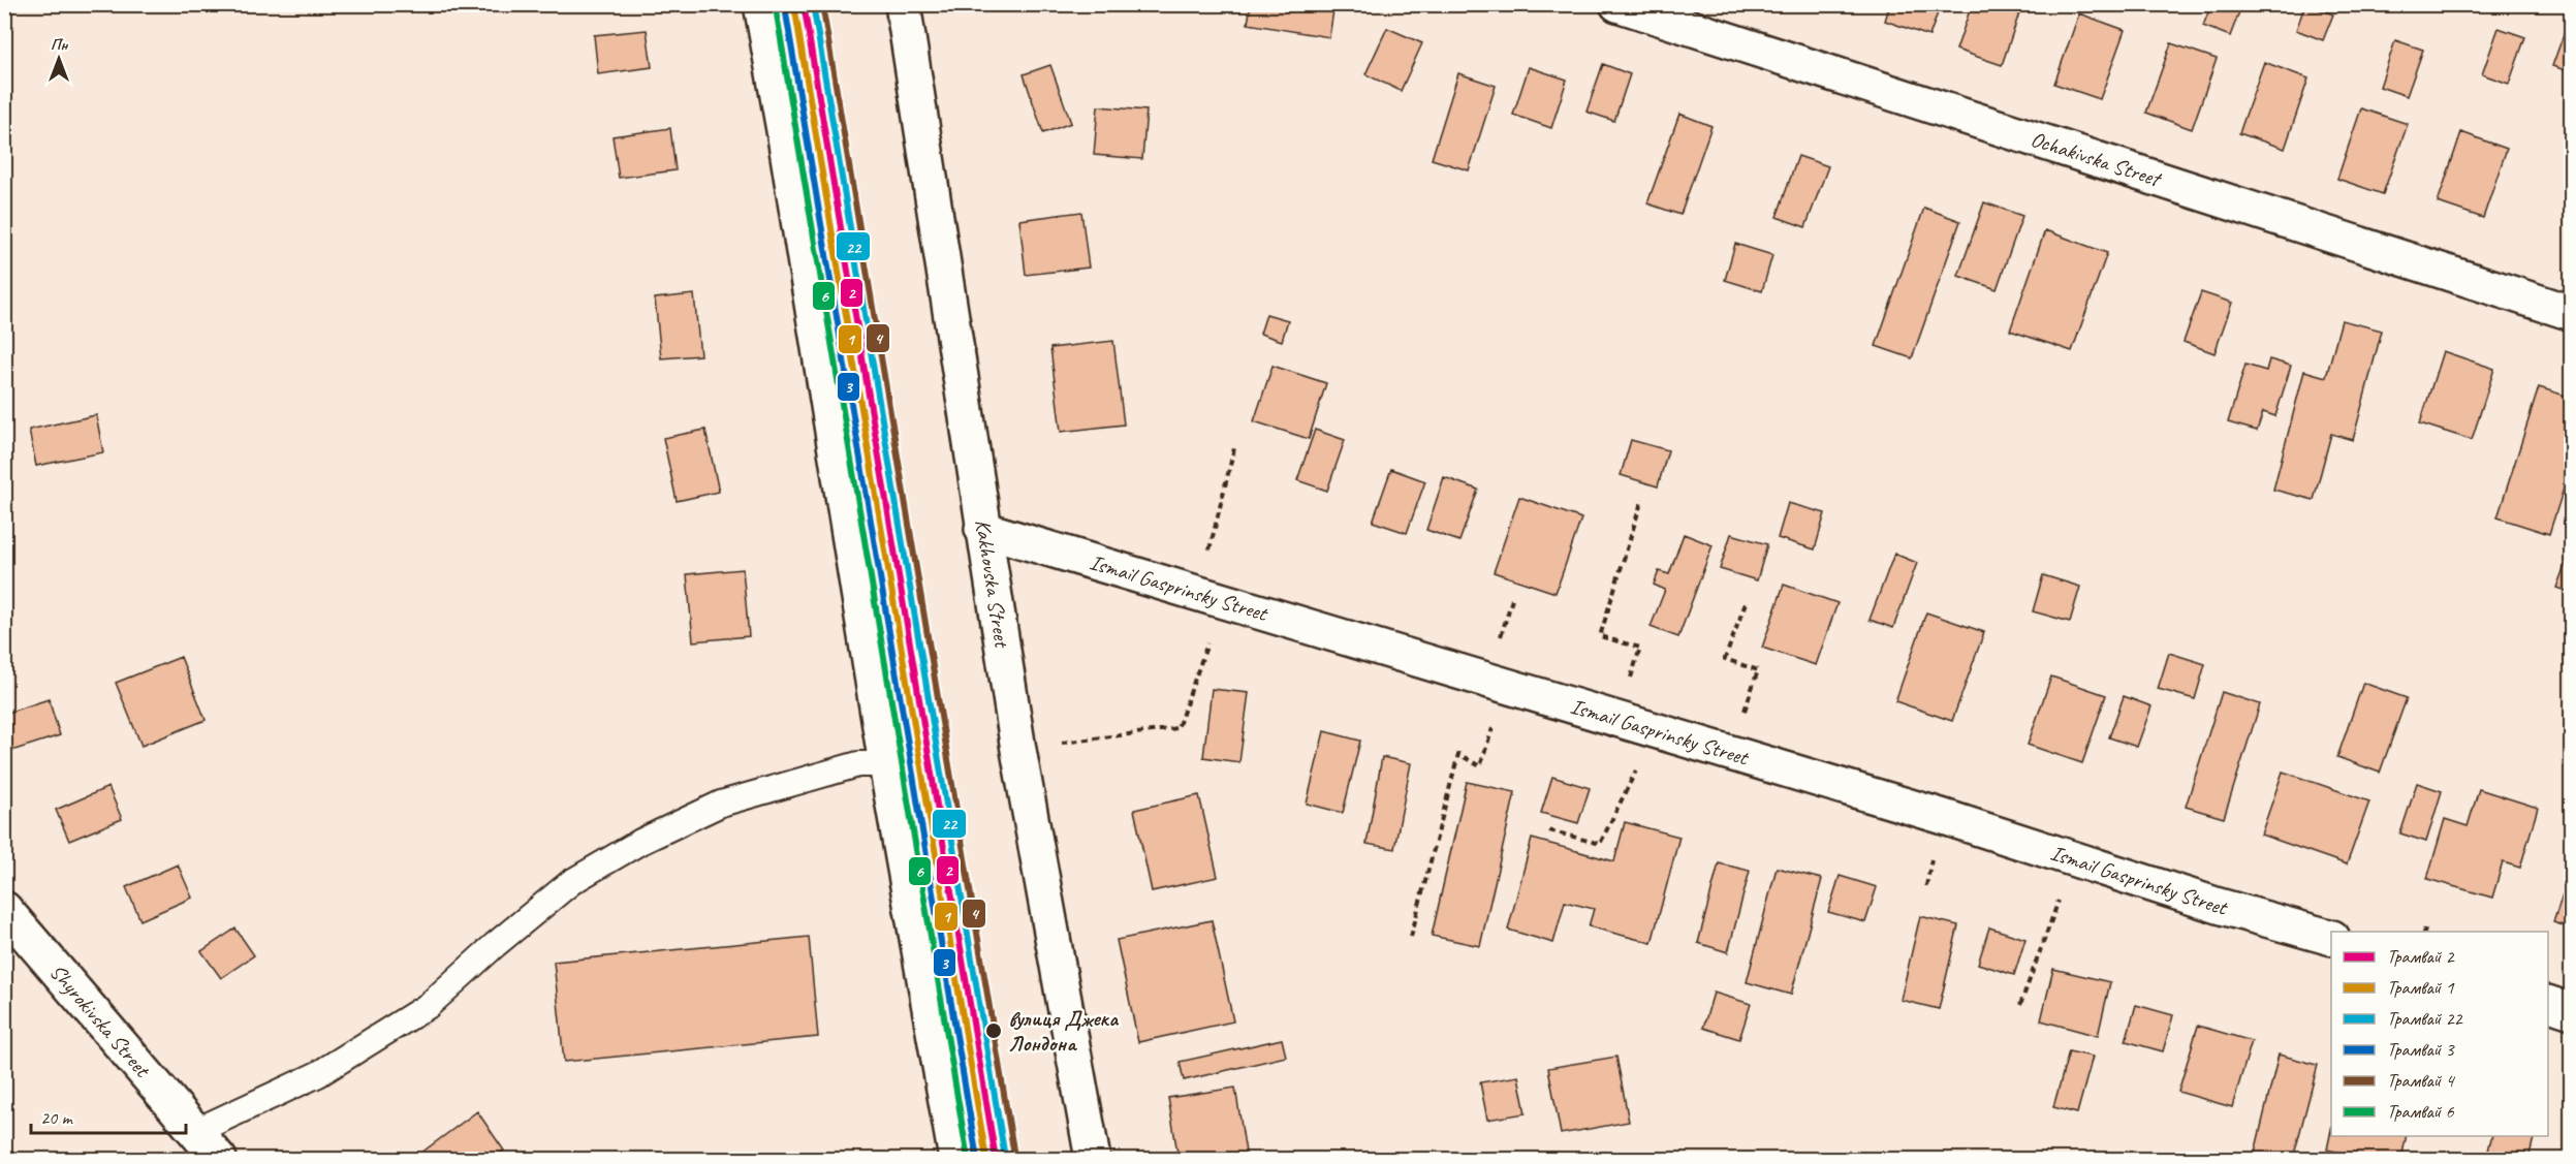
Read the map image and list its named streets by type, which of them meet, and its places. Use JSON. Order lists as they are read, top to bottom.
{
  "streets": {
    "street": [
      "Ochakivska Street",
      "Kakhovska Street",
      "Ismail Gasprinsky Street",
      "Shyrokivska Street"
    ]
  },
  "crossings": [
    ["Kakhovska Street", "Ismail Gasprinsky Street"]
  ],
  "places": ["вулиця Джека Лондона"],
  "lines": [
    "tram line 2",
    "tram line 22",
    "tram line 4",
    "tram line 1",
    "tram line 3",
    "tram line 6"
  ],
  "legend": [
    "Трамвай 2",
    "Трамвай 1",
    "Трамвай 22",
    "Трамвай 3",
    "Трамвай 4",
    "Трамвай 6"
  ],
  "scale_bar": "20 m",
  "north": "top"
}
